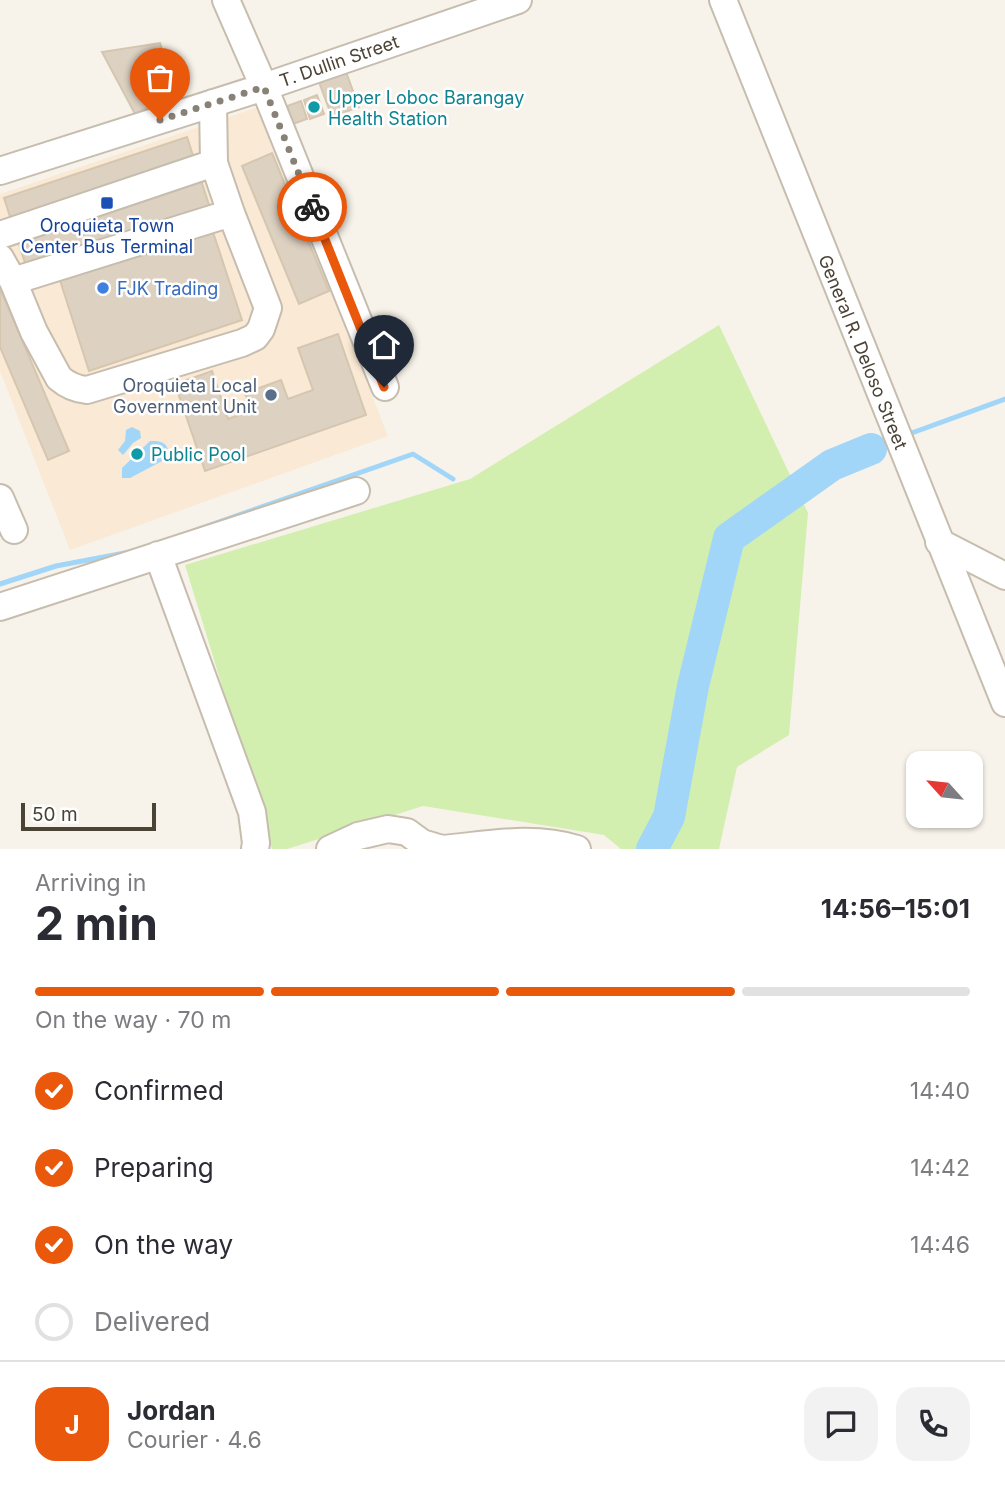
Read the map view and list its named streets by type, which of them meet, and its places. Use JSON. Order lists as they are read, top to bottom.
{
  "streets": {
    "street": ["T. Dullin Street", "General R. Deloso Street"]
  },
  "places": {
    "other": [
      "Upper Loboc Barangay Health Station",
      "FJK Trading",
      "Oroquieta Local Government Unit",
      "Public Pool"
    ],
    "transit": ["Oroquieta Town Center Bus Terminal"]
  },
  "scale_bar": "50 m",
  "north": "top left",
  "page": {
    "scale": "50 m",
    "heading": ["2 min", "Arriving in", "14:56–15:01"],
    "panel": ["Jordan", "Courier · 4.6"],
    "bar": "On the way · 70 m",
    "list": [
      ["Confirmed", "14:40"],
      ["Preparing", "14:42"],
      ["On the way", "14:46"],
      "Delivered"
    ],
    "round": "J"
  }
}
